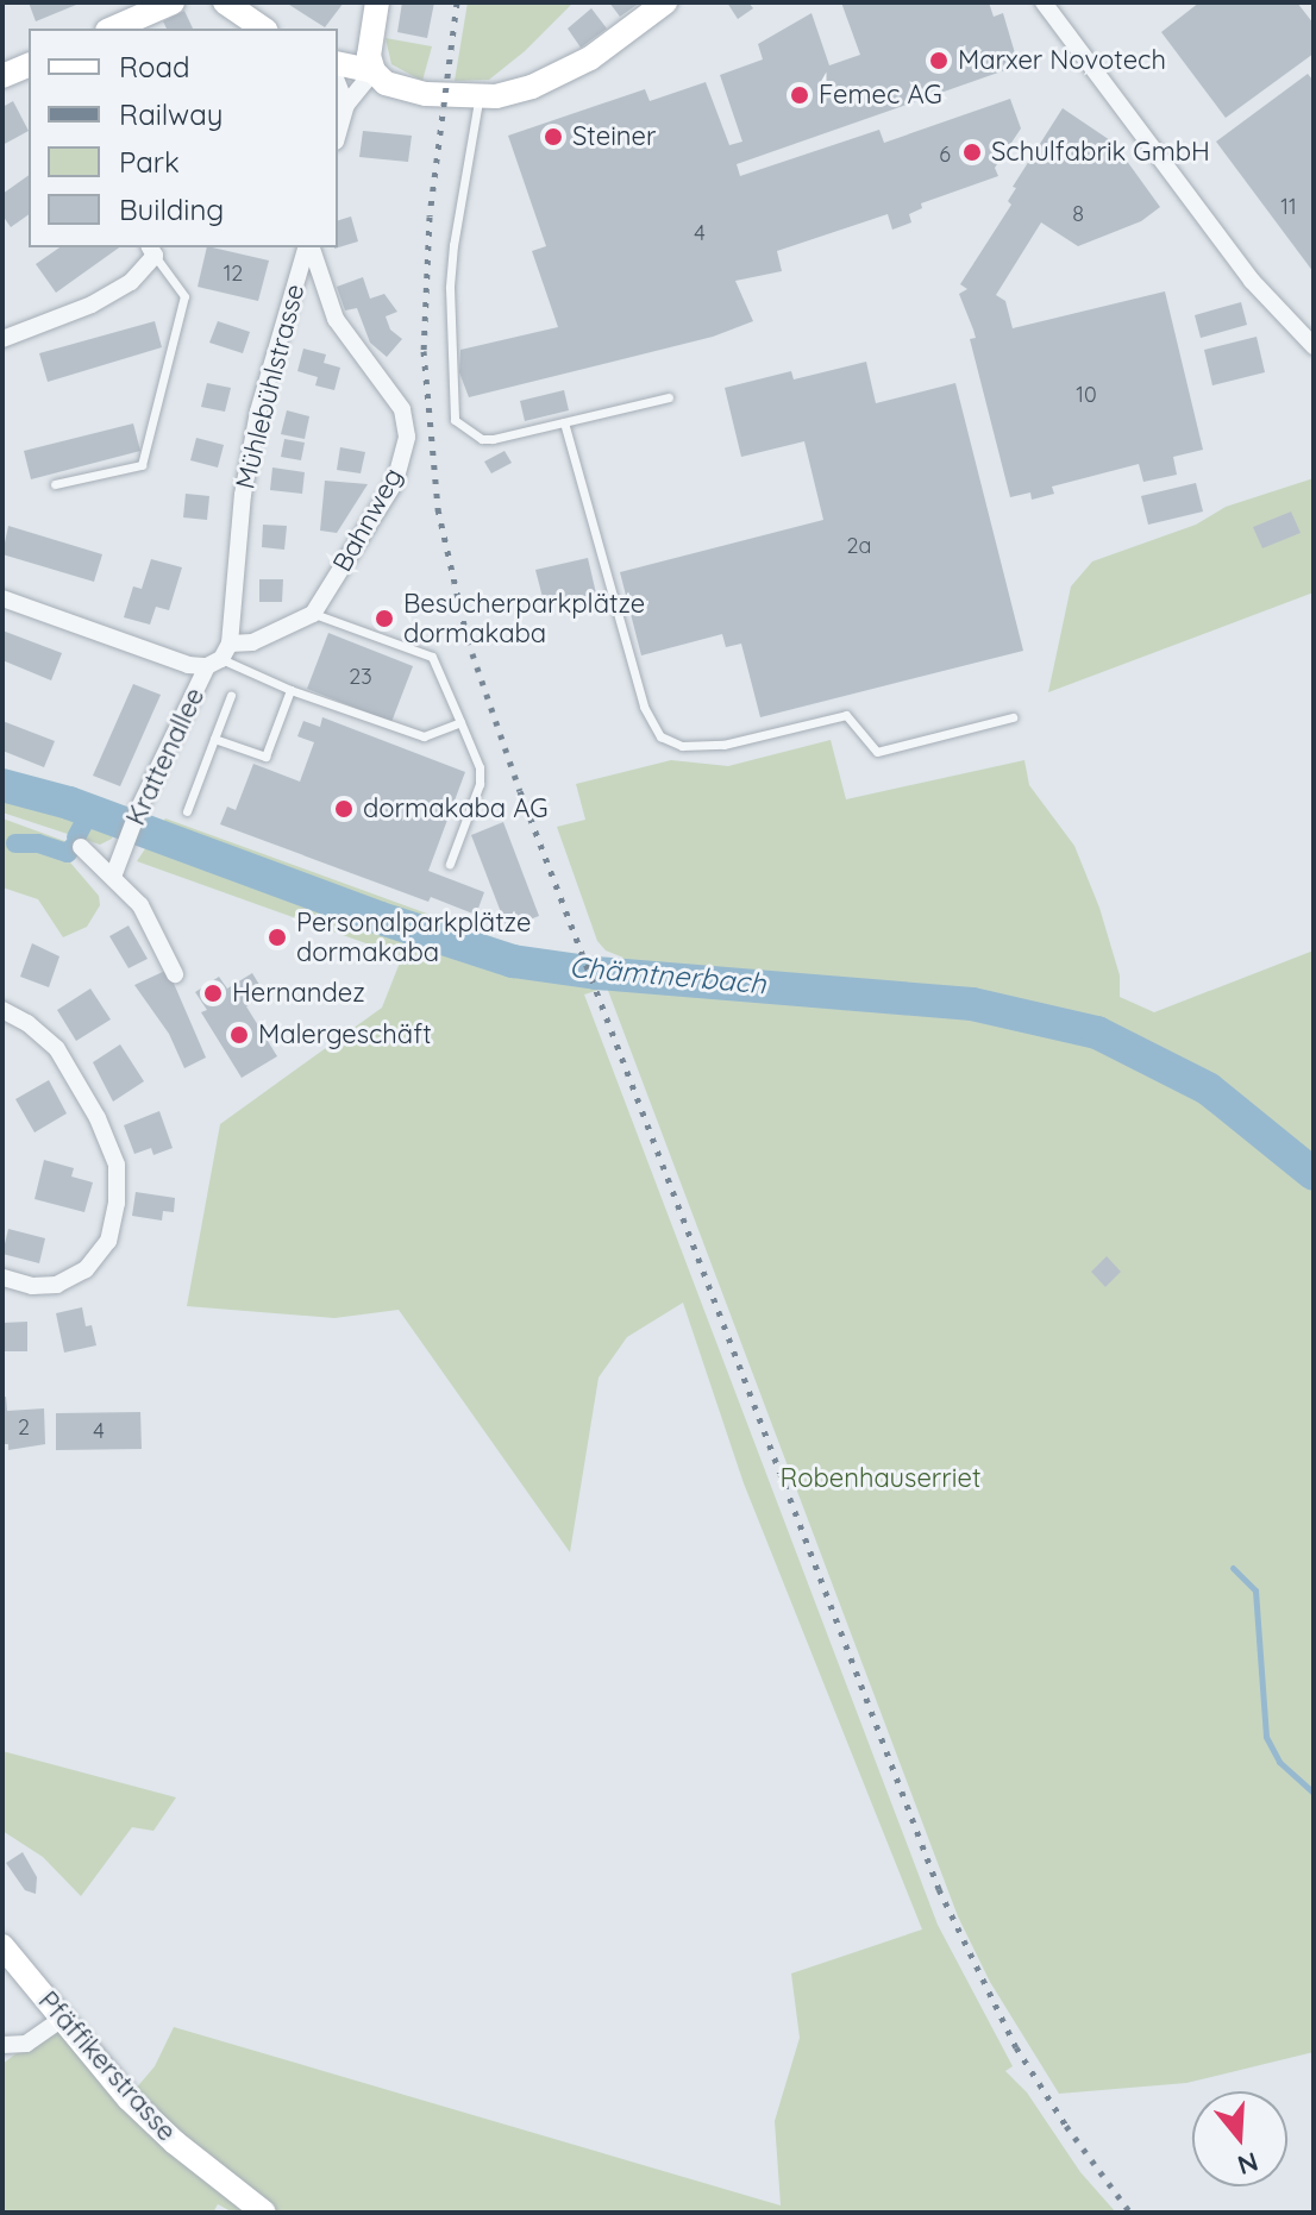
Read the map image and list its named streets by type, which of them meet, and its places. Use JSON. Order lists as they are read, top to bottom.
{
  "streets": {
    "street": [
      "Mühlebühlstrasse",
      "Bahnweg",
      "Krattenallee",
      "Pfäffikerstrasse"
    ]
  },
  "crossings": [
    ["Mühlebühlstrasse", "Krattenallee"]
  ],
  "water": ["Chämtnerbach"],
  "parks": ["Robenhauserriet"],
  "places": [
    "Marxer Novotech",
    "Femec AG",
    "Steiner",
    "Schulfabrik GmbH",
    "Besucherparkplätze dormakaba",
    "dormakaba AG",
    "Personalparkplätze dormakaba",
    "Hernandez",
    "Malergeschäft"
  ],
  "house_numbers": [
    "6",
    "11",
    "8",
    "4",
    "12",
    "10",
    "2a",
    "23",
    "2",
    "4"
  ],
  "legend": [
    "Road",
    "Railway",
    "Park",
    "Building"
  ],
  "north": "bottom"
}
